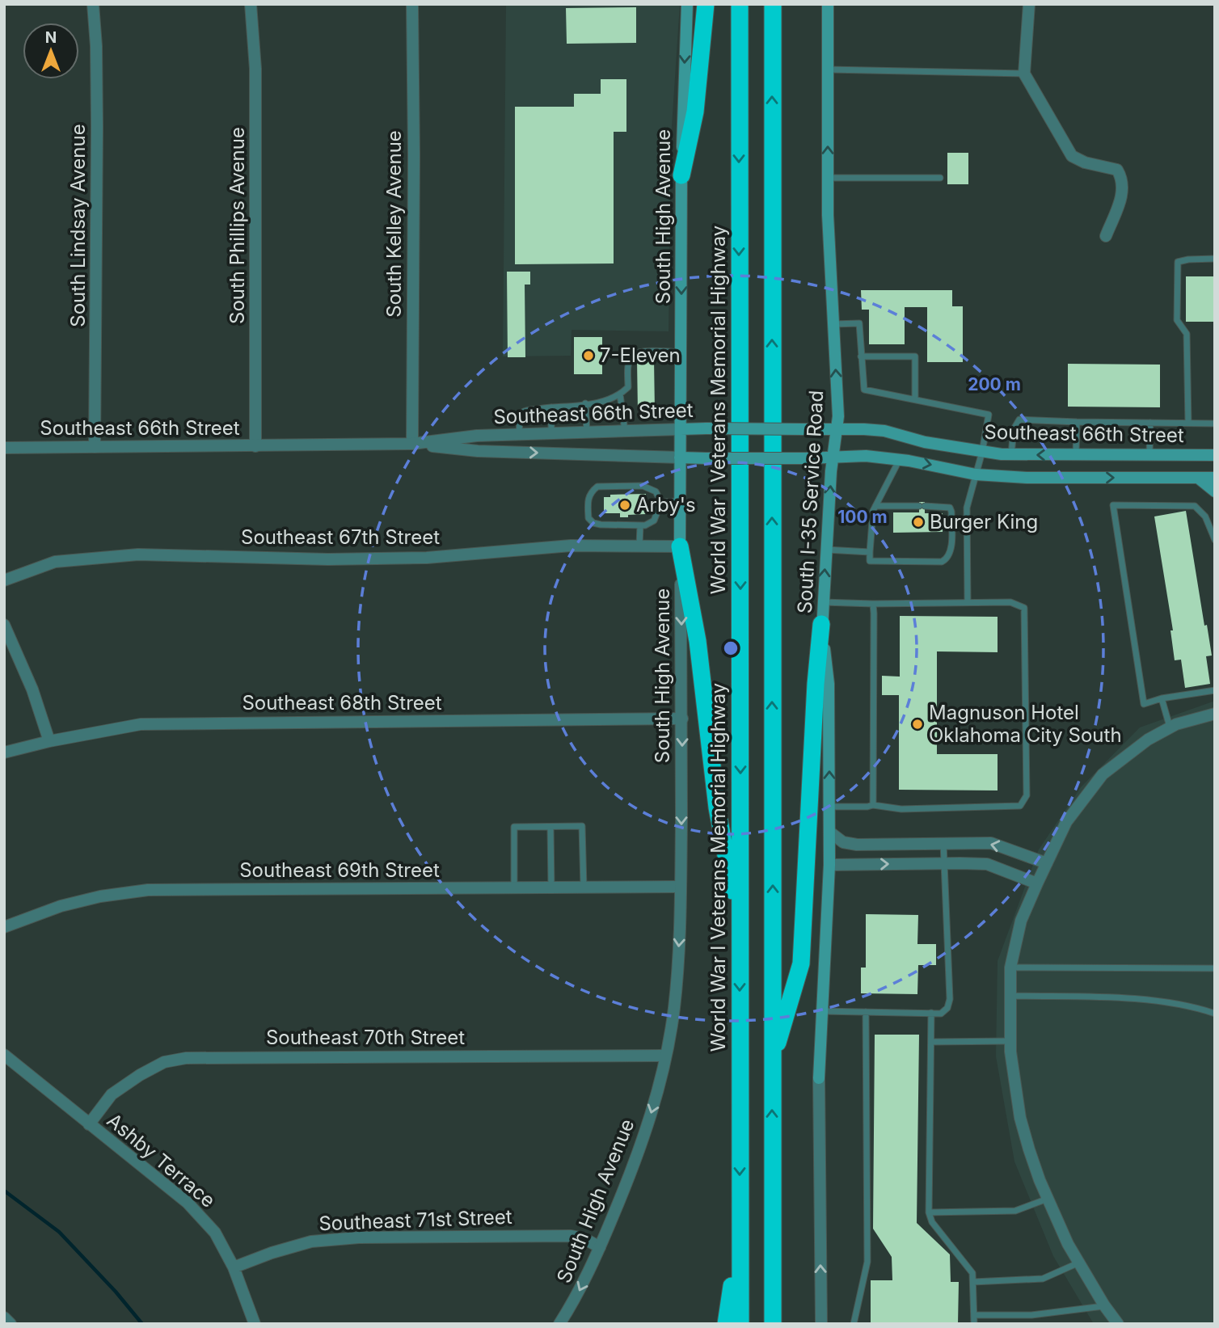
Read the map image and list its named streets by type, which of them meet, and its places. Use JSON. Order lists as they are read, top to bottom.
{
  "streets": {
    "highway": ["World War I Veterans Memorial Highway"],
    "main road": ["South High Avenue", "Southeast 66th Street", "South I-35 Service Road"],
    "street": [
      "South Kelley Avenue",
      "South Lindsay Avenue",
      "South Phillips Avenue",
      "Southeast 67th Street",
      "Southeast 68th Street",
      "Southeast 69th Street",
      "Southeast 70th Street",
      "Ashby Terrace",
      "Southeast 71st Street"
    ]
  },
  "crossings": [
    ["South High Avenue", "Southeast 66th Street"],
    ["South High Avenue", "Southeast 67th Street"],
    ["South High Avenue", "Southeast 68th Street"],
    ["South High Avenue", "Southeast 69th Street"],
    ["South High Avenue", "Southeast 70th Street"],
    ["South High Avenue", "Southeast 71st Street"],
    ["South Kelley Avenue", "Southeast 66th Street"],
    ["South Lindsay Avenue", "Southeast 66th Street"],
    ["South Phillips Avenue", "Southeast 66th Street"],
    ["Southeast 66th Street", "South I-35 Service Road"],
    ["Southeast 70th Street", "Ashby Terrace"],
    ["Ashby Terrace", "Southeast 71st Street"]
  ],
  "one_way": ["South High Avenue", "South I-35 Service Road"],
  "places": [
    "7-Eleven",
    "Arby's",
    "Burger King",
    "Magnuson Hotel Oklahoma City South"
  ],
  "north": "top",
  "rings": ["200 m", "100 m"]
}
